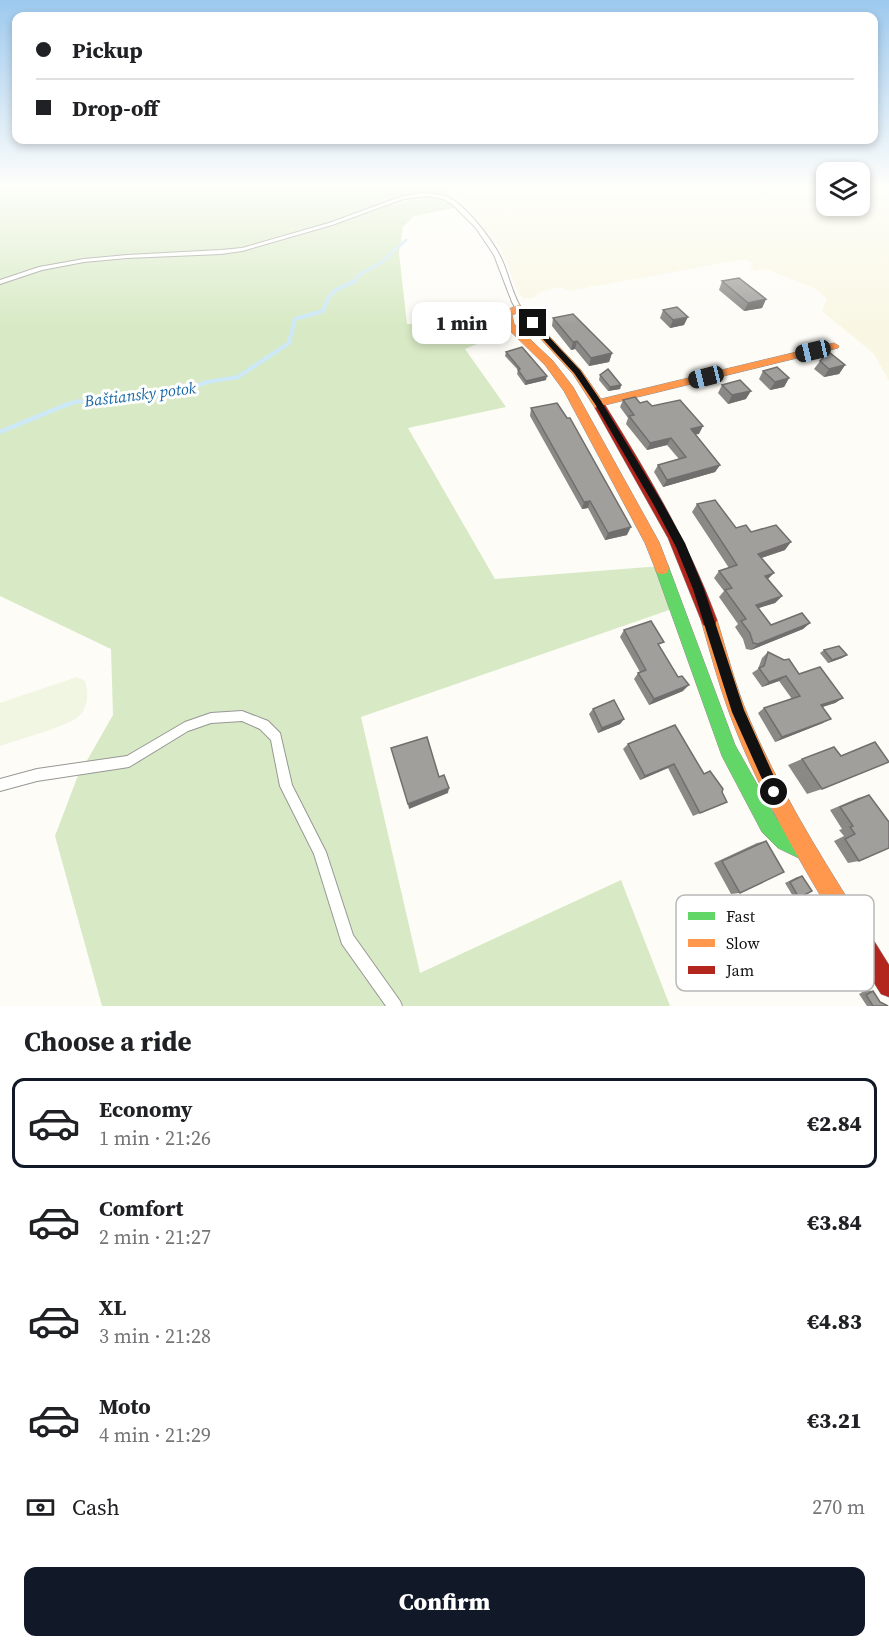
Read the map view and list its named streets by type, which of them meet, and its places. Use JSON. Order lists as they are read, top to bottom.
{
  "water": ["Baštiansky potok"],
  "legend": ["Fast", "Slow", "Jam"],
  "page": {
    "banner": ["Pickup", "Drop-off"],
    "bubble": "1 min",
    "heading": "Choose a ride",
    "list": [
      {
        "name": "Economy",
        "note": "1 min · 21:26",
        "value": "€2.84"
      },
      {
        "name": "Comfort",
        "note": "2 min · 21:27",
        "value": "€3.84"
      },
      {
        "name": "XL",
        "note": "3 min · 21:28",
        "value": "€4.83"
      },
      {
        "name": "Moto",
        "note": "4 min · 21:29",
        "value": "€3.21"
      }
    ],
    "pay": ["Cash", "270 m"],
    "buttons": "Confirm"
  }
}
